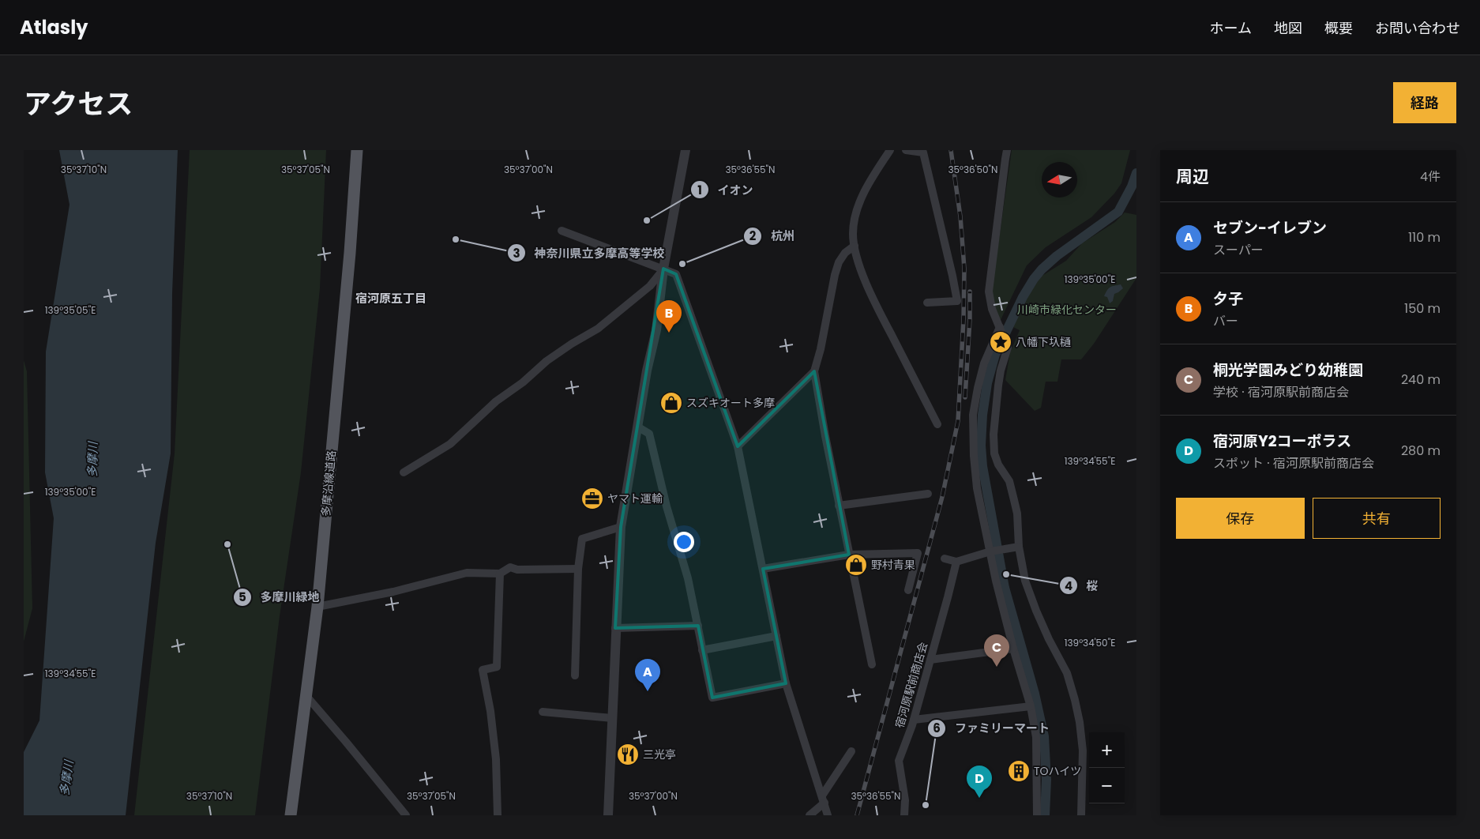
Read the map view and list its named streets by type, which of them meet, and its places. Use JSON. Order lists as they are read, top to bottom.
{
  "streets": {
    "main road": ["多摩沿線道路"],
    "street": ["宿河原駅前商店会"]
  },
  "districts": ["宿河原五丁目"],
  "water": ["多摩川"],
  "parks": ["川崎市緑化センター"],
  "places": {
    "other": [
      "イオン",
      "神奈川県立多摩高等学校",
      "杭州",
      "多摩川緑地",
      "桜",
      "ファミリーマート"
    ],
    "place": ["八幡下圦樋"],
    "shop": ["スズキオート多摩", "野村青果"],
    "office": ["ヤマト運輸"],
    "restaurant": ["三光亭"],
    "building": ["TOハイツ"]
  },
  "north": "left",
  "page": {
    "header": "Atlasly",
    "nav": [
      "ホーム",
      "地図",
      "概要",
      "お問い合わせ"
    ],
    "title": "アクセス",
    "buttons": [
      "経路",
      ["保存", "共有"]
    ],
    "heading": ["周辺", "4件"],
    "list": [
      {
        "mark": "A",
        "name": "セブン-イレブン",
        "note": "スーパー",
        "value": "110 m"
      },
      {
        "mark": "B",
        "name": "夕子",
        "note": "バー",
        "value": "150 m"
      },
      {
        "mark": "C",
        "name": "桐光学園みどり幼稚園",
        "note": "学校 · 宿河原駅前商店会",
        "value": "240 m"
      },
      {
        "mark": "D",
        "name": "宿河原Y2コーポラス",
        "note": "スポット · 宿河原駅前商店会",
        "value": "280 m"
      }
    ],
    "pins": [
      "B",
      "C",
      "A",
      "D"
    ],
    "map_buttons": ["+", "−"]
  },
  "coordinates": [
    "35°37'00\"N",
    "35°36'50\"N",
    "35°37'10\"N",
    "35°37'05\"N",
    "35°36'55\"N",
    "139°35'00\"E",
    "139°35'05\"E",
    "139°34'55\"E",
    "139°34'50\"E"
  ]
}
